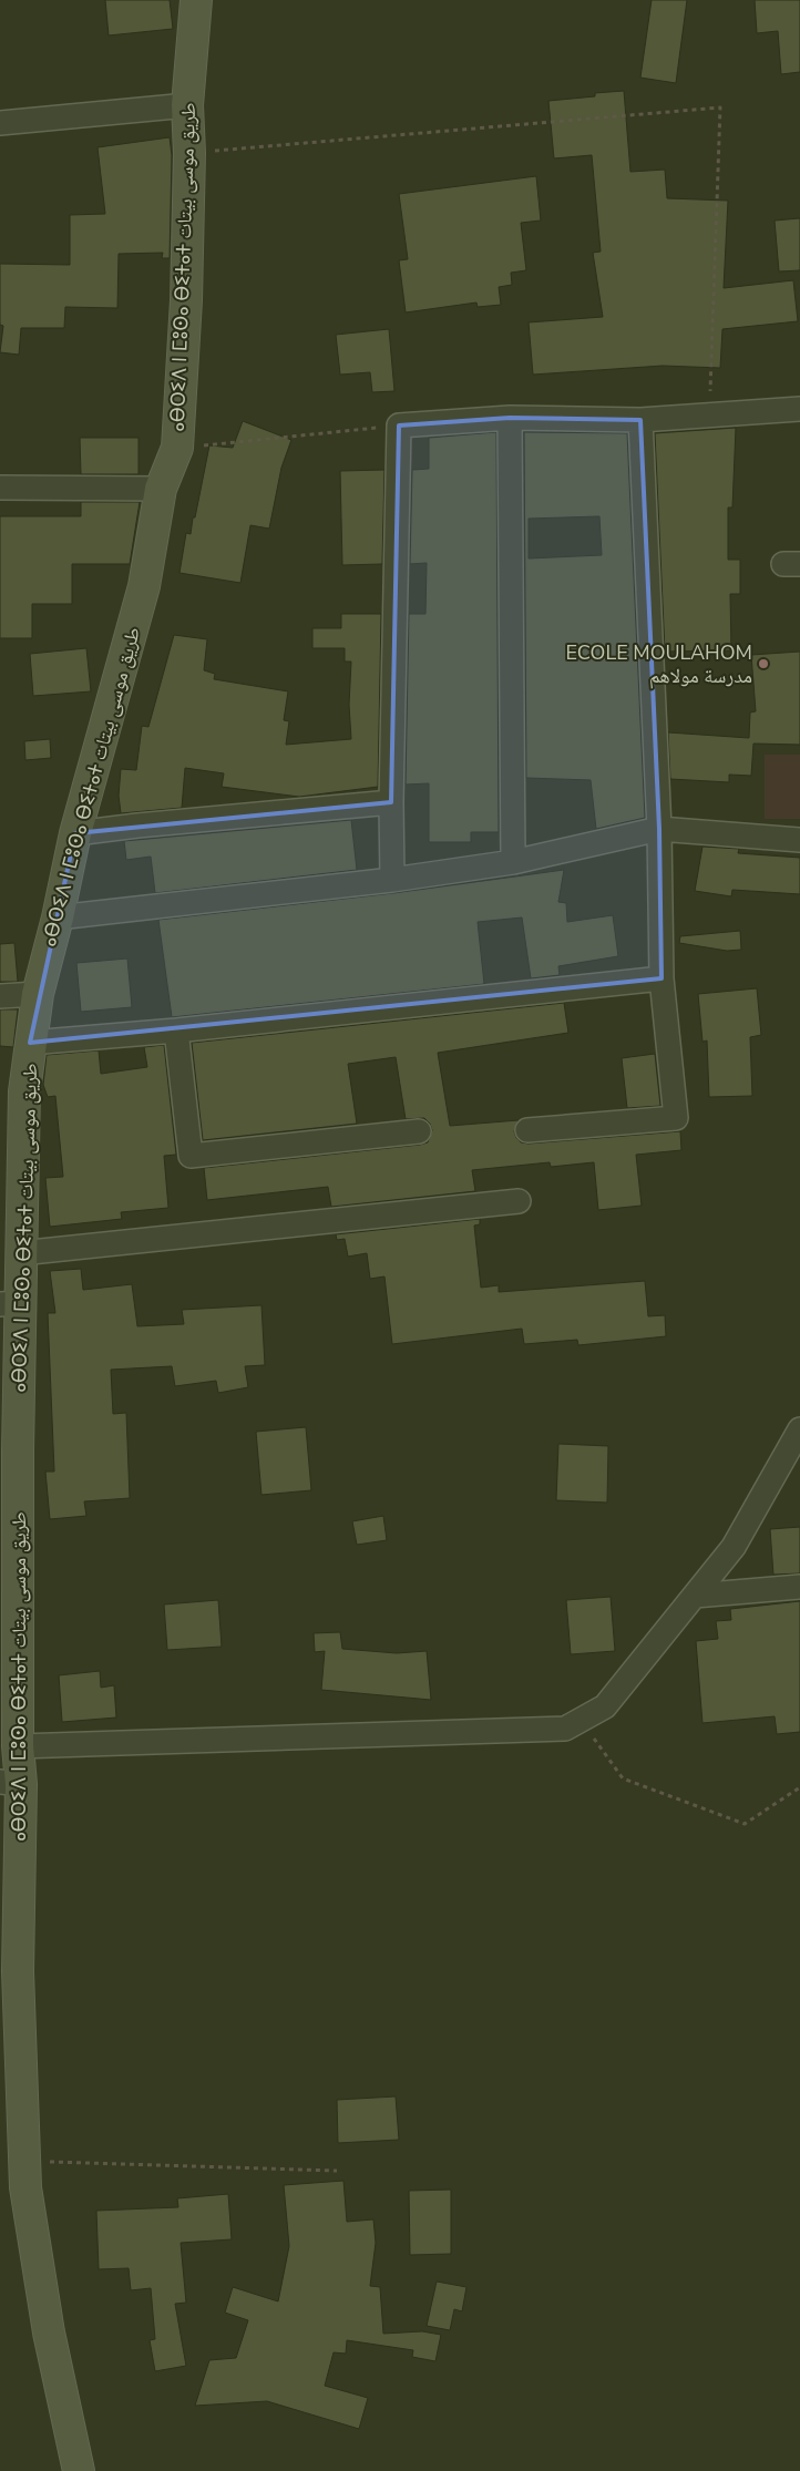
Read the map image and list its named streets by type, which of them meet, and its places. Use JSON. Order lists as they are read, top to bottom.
{
  "streets": {
    "street": ["ⴰⴱⵔⵉⴷ ⵏ ⵎⵓⵙⴰ ⴱⵉⵜⴰⵜ طريق موسى بيتات"]
  },
  "places": ["ECOLE MOULAHOM مدرسة مولاهم"]
}
